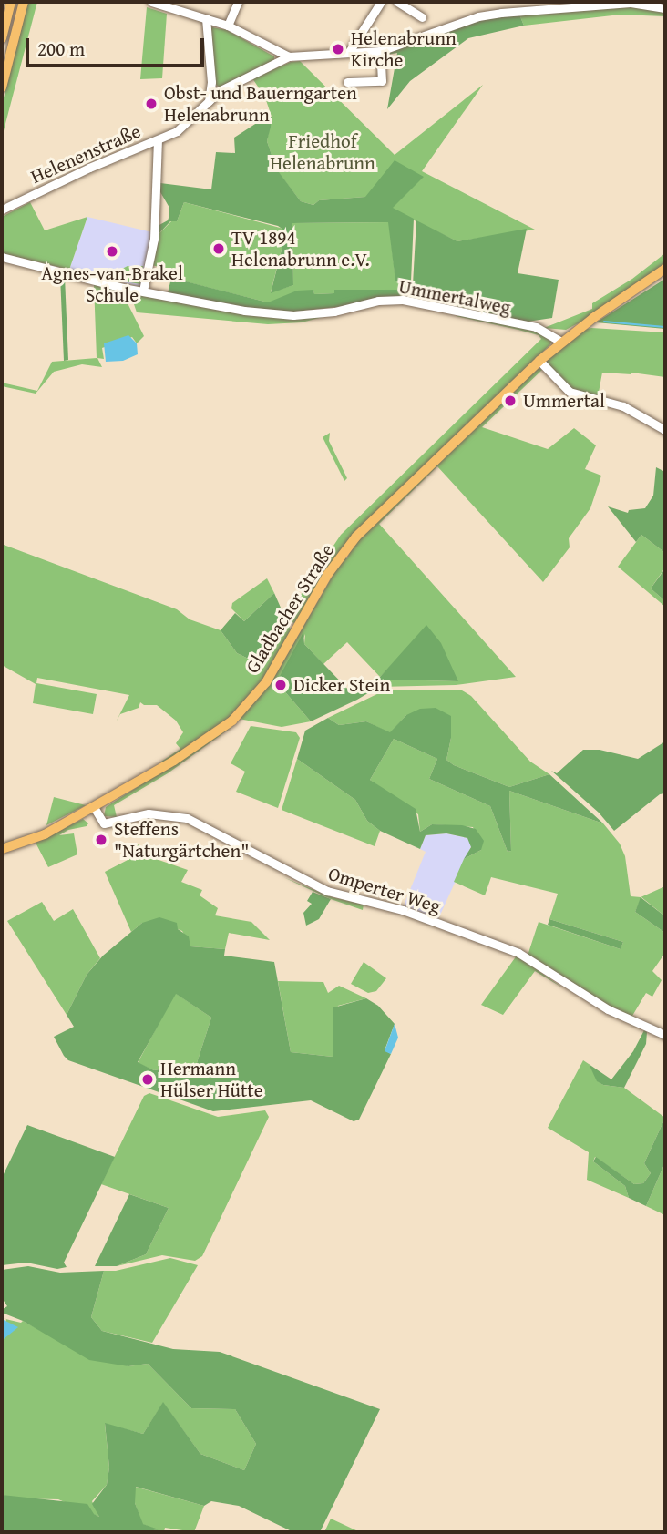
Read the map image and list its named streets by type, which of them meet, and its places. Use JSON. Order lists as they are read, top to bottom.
{
  "streets": {
    "main road": ["Gladbacher Straße"],
    "street": ["Helenenstraße", "Ummertalweg", "Omperter Weg"]
  },
  "crossings": [
    ["Ummertalweg", "Gladbacher Straße"],
    ["Gladbacher Straße", "Omperter Weg"]
  ],
  "parks": ["Friedhof Helenabrunn"],
  "places": [
    "Helenabrunn Kirche",
    "Obst- und Bauerngarten Helenabrunn",
    "TV 1894 Helenabrunn e.V.",
    "Agnes-van-Brakel Schule",
    "Ummertal",
    "Dicker Stein",
    "Steffens \"Naturgärtchen\"",
    "Hermann Hülser Hütte"
  ],
  "scale_bar": "200 m"
}
